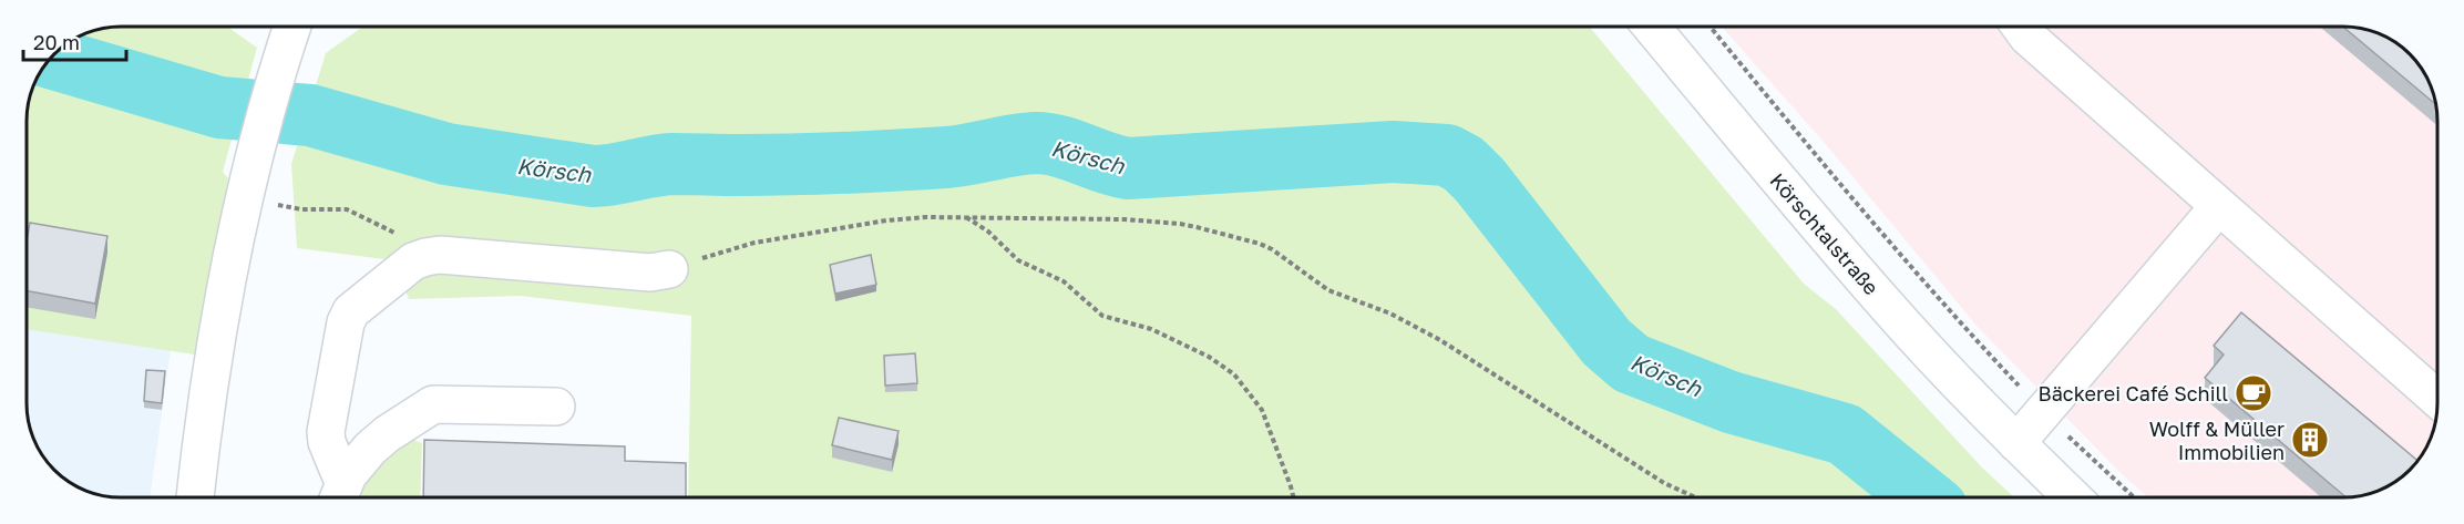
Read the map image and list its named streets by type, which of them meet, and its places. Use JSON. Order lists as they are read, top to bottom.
{
  "streets": {
    "main road": ["Körschtalstraße"]
  },
  "water": ["Körsch"],
  "places": {
    "cafe": ["Bäckerei Café Schill"],
    "building": ["Wolff & Müller Immobilien"]
  },
  "scale_bar": "20 m"
}
